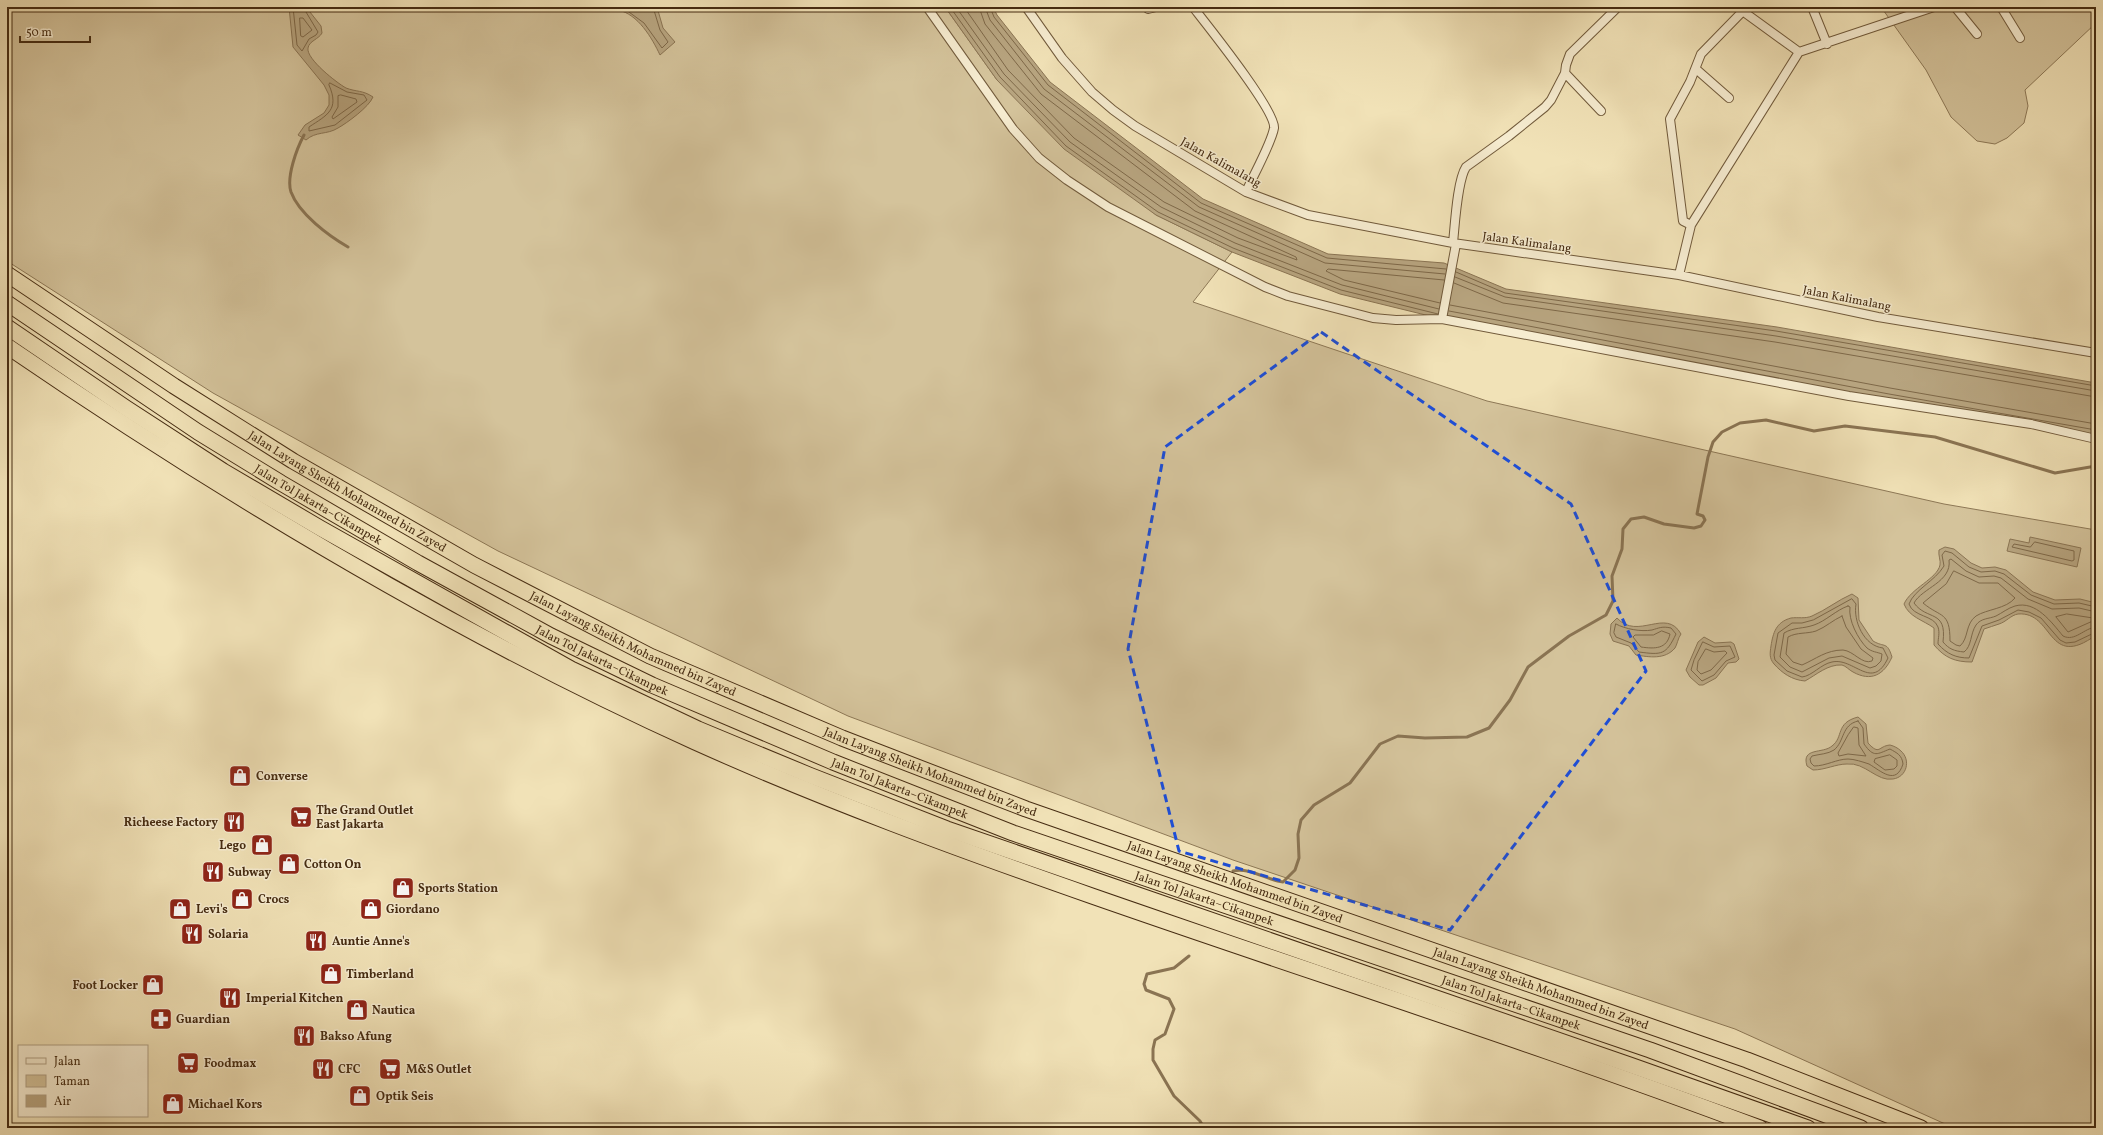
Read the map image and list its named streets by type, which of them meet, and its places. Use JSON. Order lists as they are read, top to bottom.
{
  "streets": {
    "highway": ["Jalan Layang Sheikh Mohammed bin Zayed", "Jalan Tol Jakarta–Cikampek"],
    "street": ["Jalan Kalimalang"]
  },
  "places": {
    "shop": [
      "Converse",
      "Lego",
      "Cotton On",
      "Sports Station",
      "Crocs",
      "Levi's",
      "Giordano",
      "Timberland",
      "Foot Locker",
      "Nautica",
      "Optik Seis",
      "Michael Kors"
    ],
    "supermarket": ["The Grand Outlet East Jakarta", "Foodmax", "M&S Outlet"],
    "restaurant": [
      "Richeese Factory",
      "Subway",
      "Solaria",
      "Auntie Anne's",
      "Imperial Kitchen",
      "Bakso Afung",
      "CFC"
    ],
    "pharmacy": ["Guardian"]
  },
  "legend": ["Jalan", "Taman", "Air"],
  "scale_bar": "50 m"
}
